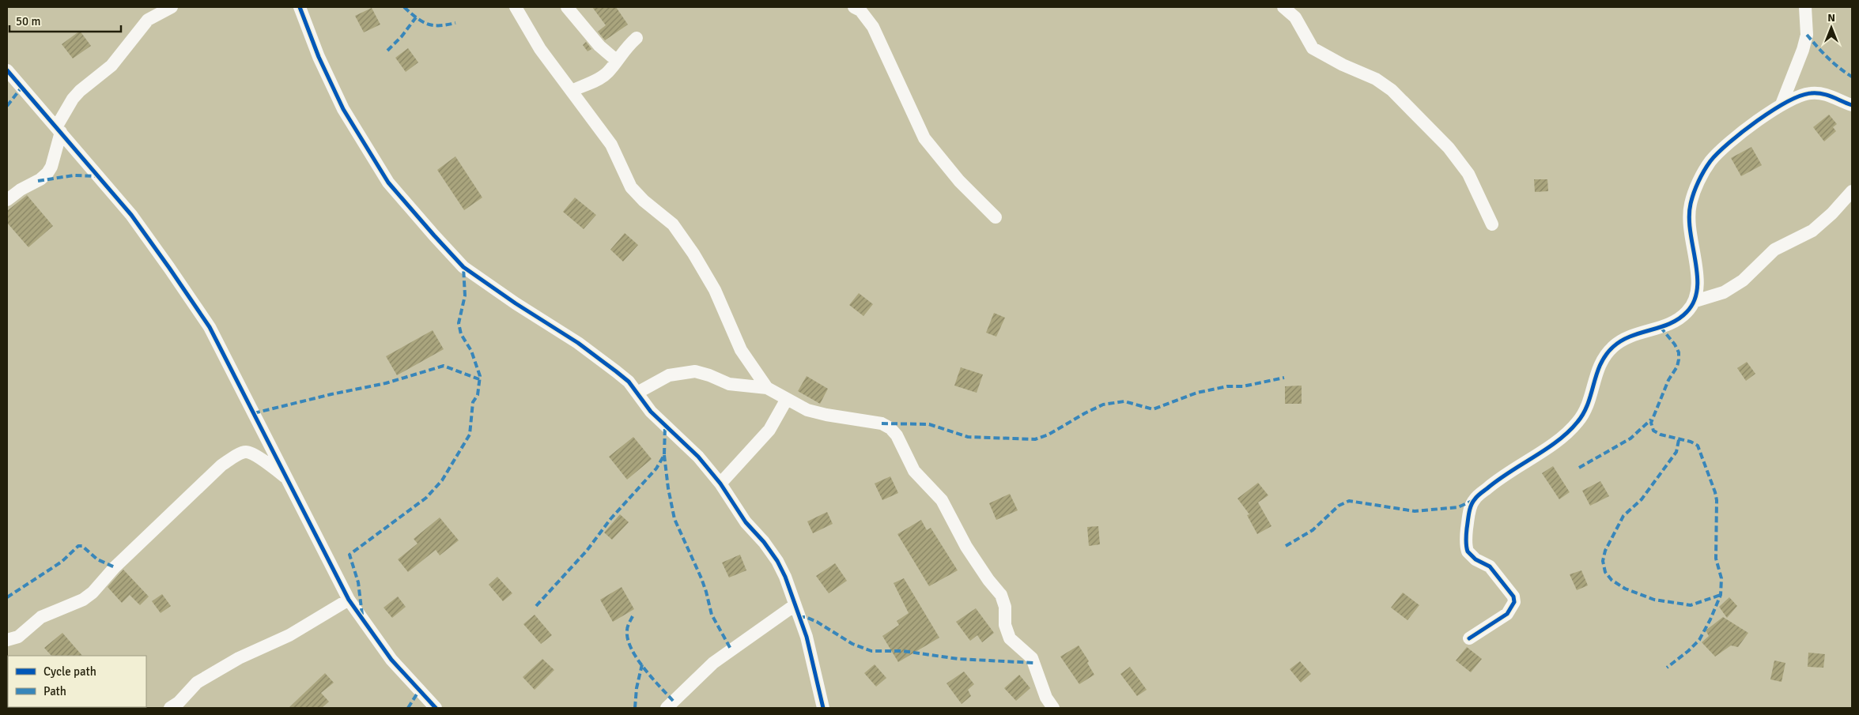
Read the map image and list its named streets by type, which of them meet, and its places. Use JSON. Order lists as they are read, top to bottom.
{
  "legend": ["Cycle path", "Path"],
  "scale_bar": "50 m",
  "north": "top"
}
